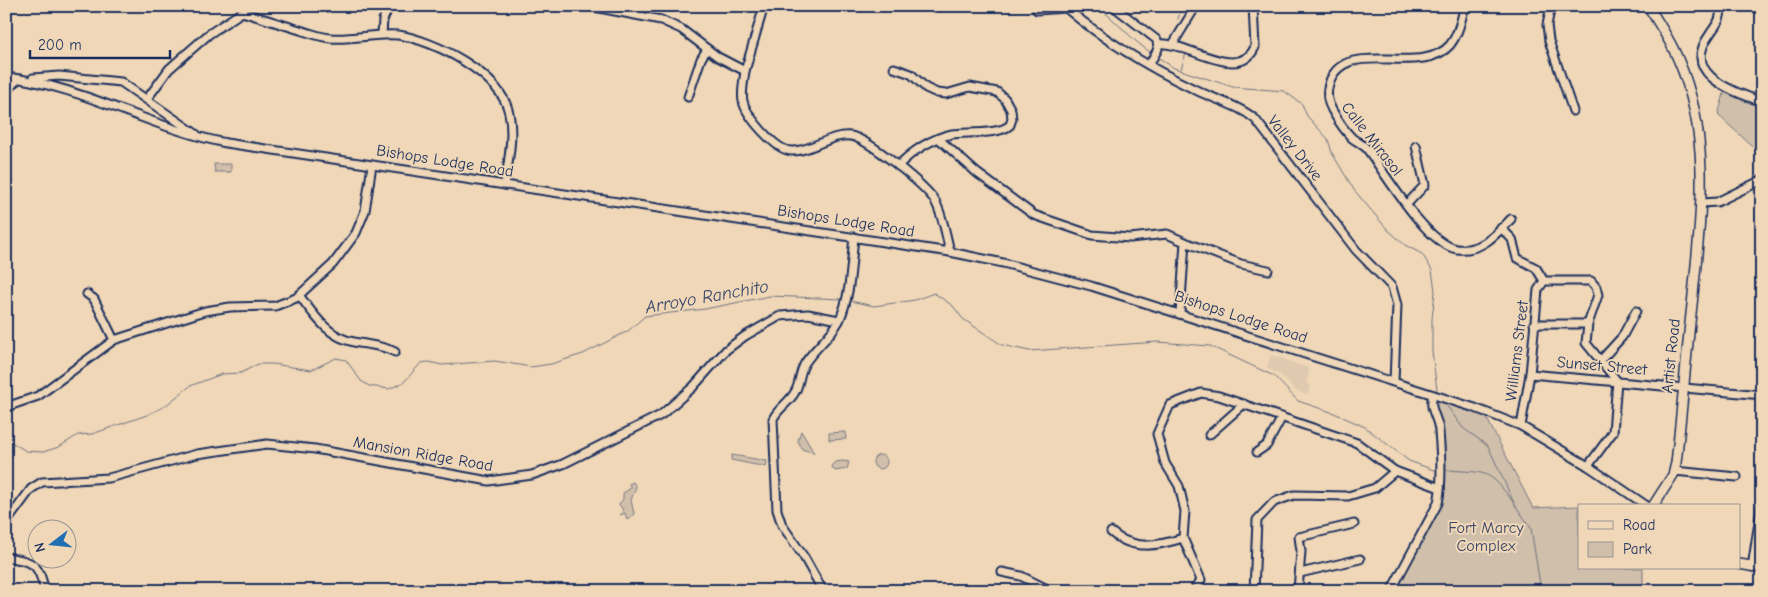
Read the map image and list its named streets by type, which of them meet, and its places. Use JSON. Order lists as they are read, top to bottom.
{
  "streets": {
    "main road": ["Artist Road"],
    "street": [
      "Calle Mirasol",
      "Valley Drive",
      "Bishops Lodge Road",
      "Williams Street",
      "Sunset Street",
      "Mansion Ridge Road"
    ]
  },
  "crossings": [
    ["Valley Drive", "Bishops Lodge Road"],
    ["Bishops Lodge Road", "Williams Street"],
    ["Williams Street", "Sunset Street"],
    ["Artist Road", "Sunset Street"]
  ],
  "water": ["Arroyo Ranchito"],
  "parks": ["Fort Marcy Complex"],
  "legend": ["Road", "Park"],
  "scale_bar": "200 m",
  "north": "left"
}
